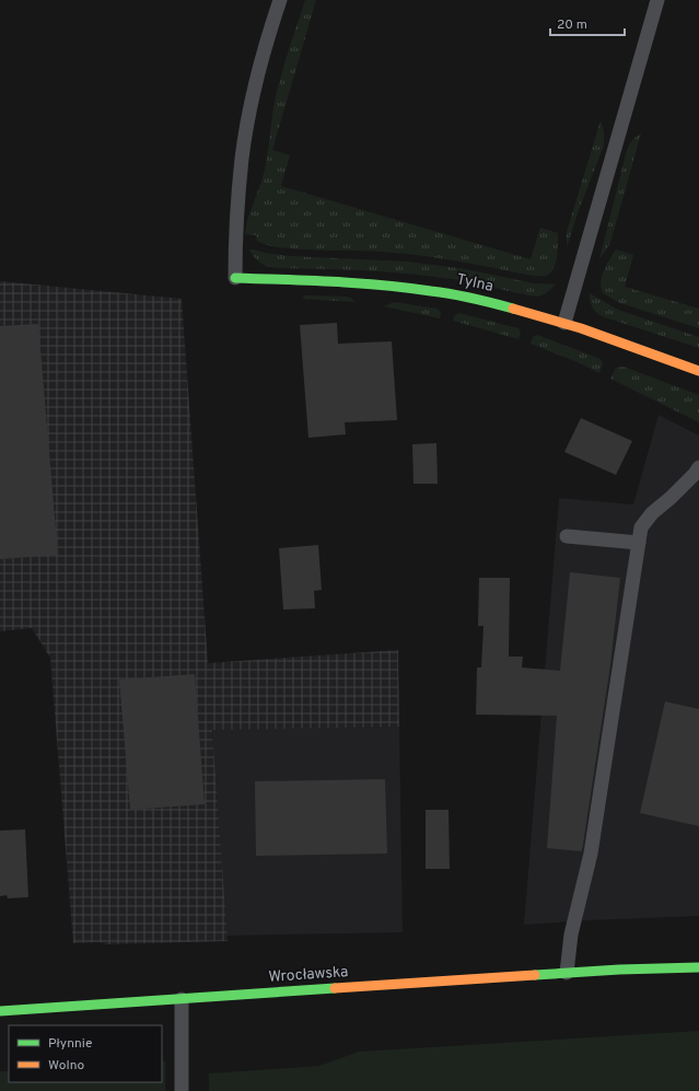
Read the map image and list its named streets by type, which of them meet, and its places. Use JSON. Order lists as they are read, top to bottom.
{
  "streets": {
    "street": ["Tylna", "Wrocławska"]
  },
  "legend": ["Płynnie", "Wolno"],
  "scale_bar": "20 m"
}
